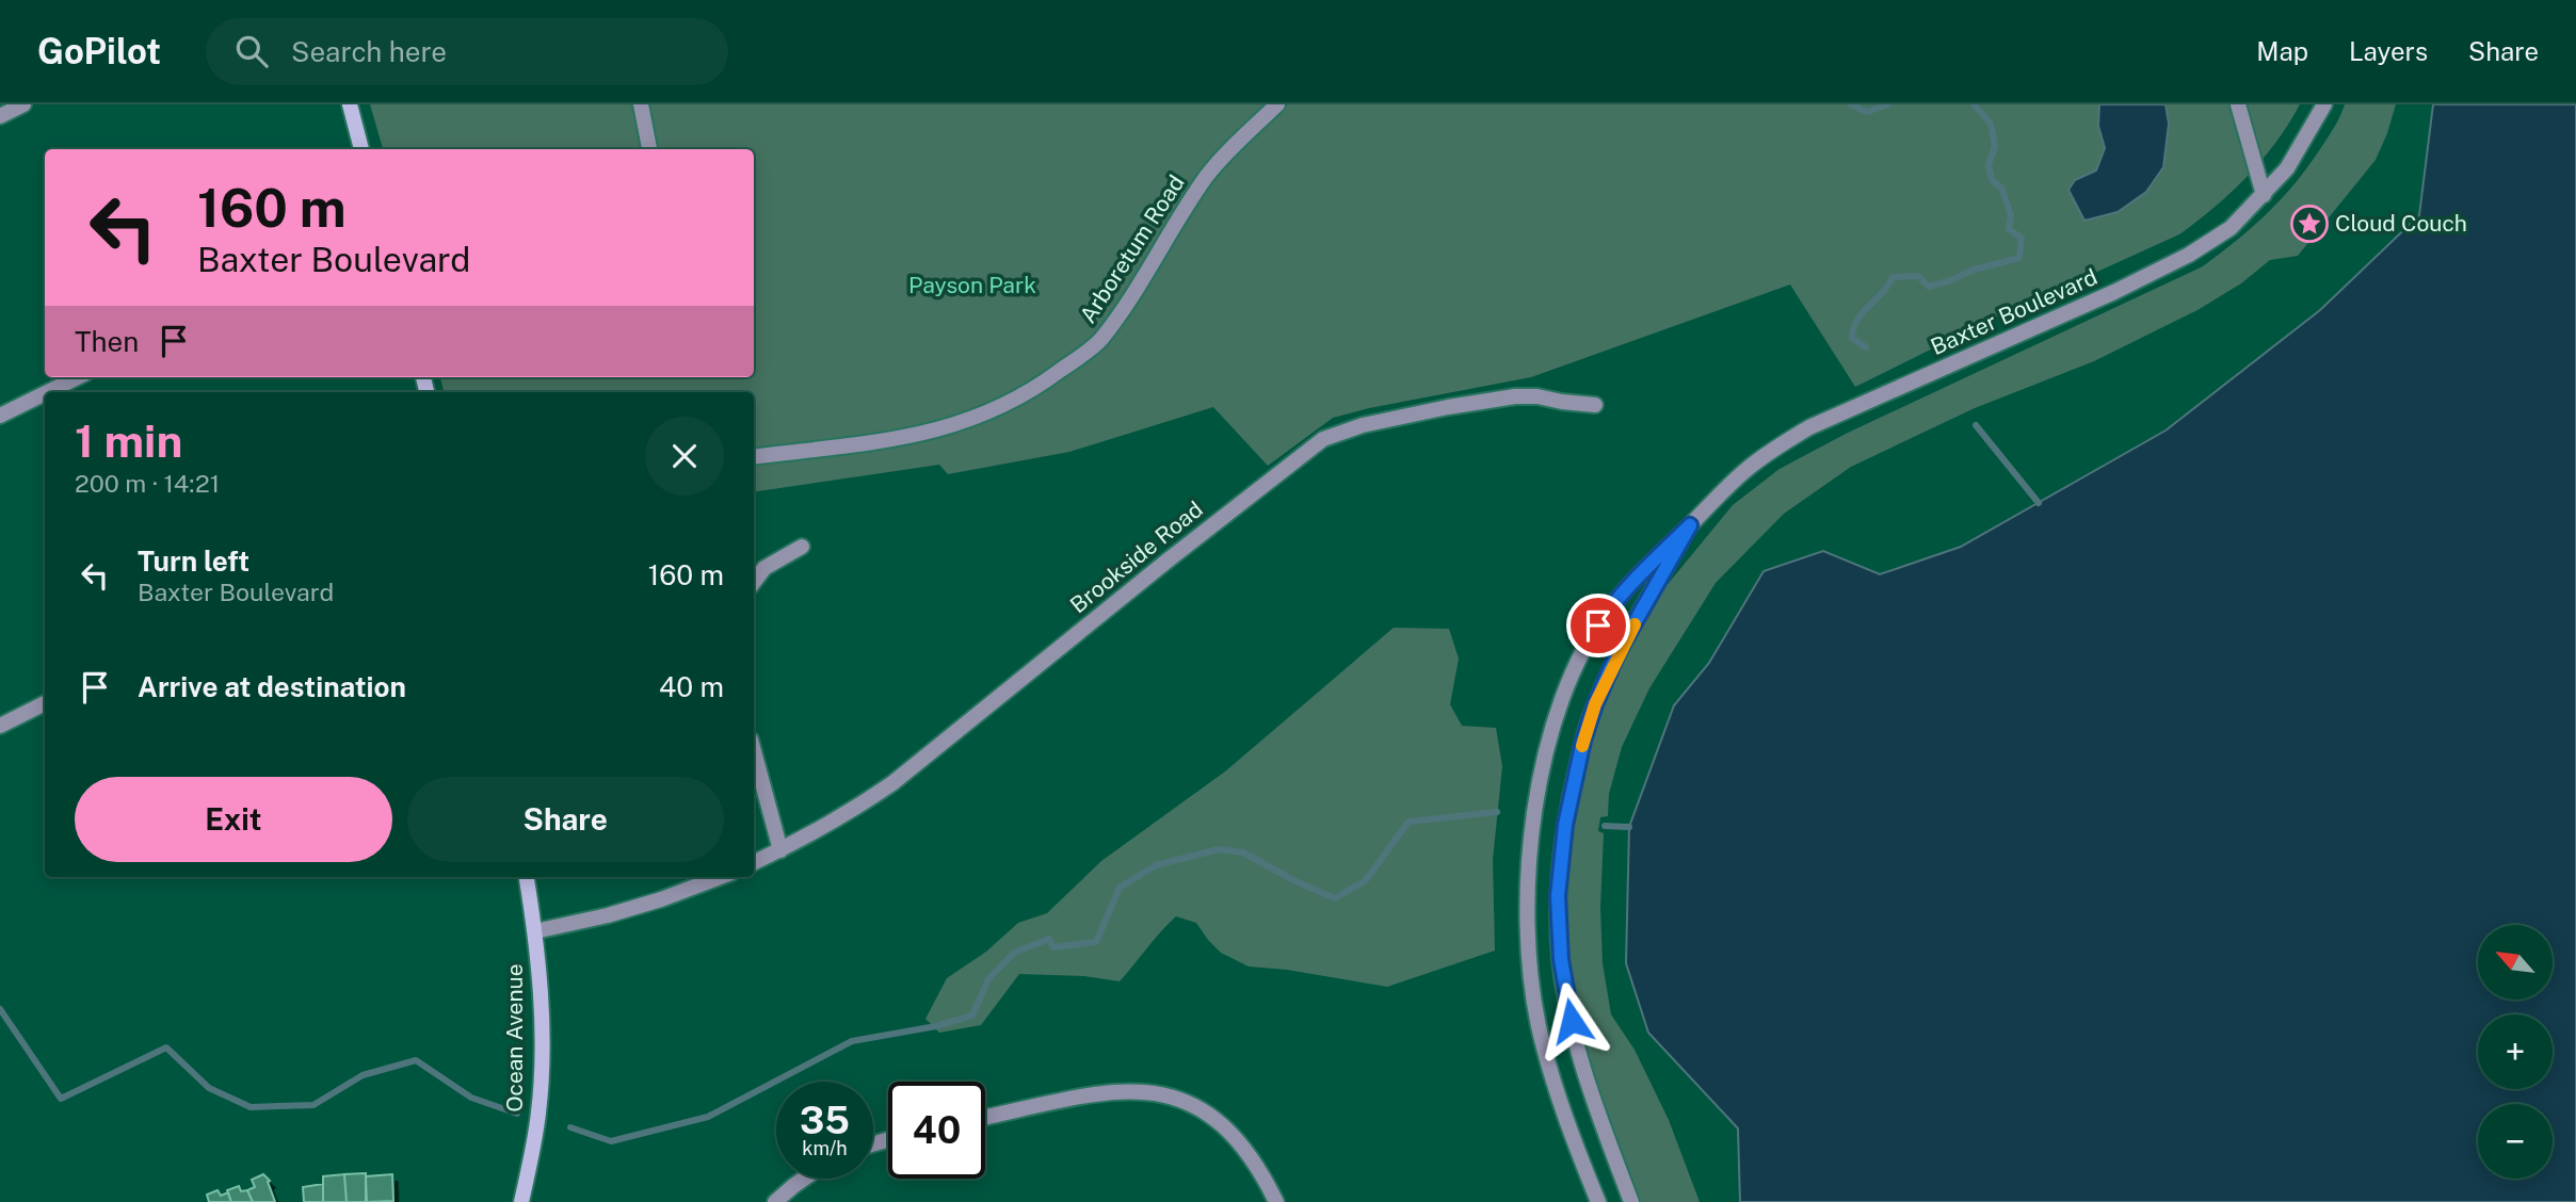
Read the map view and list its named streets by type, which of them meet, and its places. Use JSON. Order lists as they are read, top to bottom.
{
  "streets": {
    "main road": ["Ocean Avenue"],
    "street": ["Arboretum Road", "Baxter Boulevard", "Brookside Road"]
  },
  "parks": ["Payson Park"],
  "places": {
    "place": ["Cloud Couch"]
  },
  "north": "top left",
  "page": {
    "header": "GoPilot",
    "search": "Search here",
    "nav": ["Map", "Layers", "Share"],
    "turn": ["160 m", "Baxter Boulevard"],
    "then": "Then",
    "heading": ["1 min", "200 m · 14:21"],
    "list": [
      {
        "name": "Turn left",
        "note": "Baxter Boulevard",
        "value": "160 m"
      },
      {
        "name": "Arrive at destination",
        "value": "40 m"
      }
    ],
    "buttons": ["Exit", "Share"],
    "map_buttons": ["+", "−"],
    "speed": "35 km/h",
    "limit": "40"
  }
}
